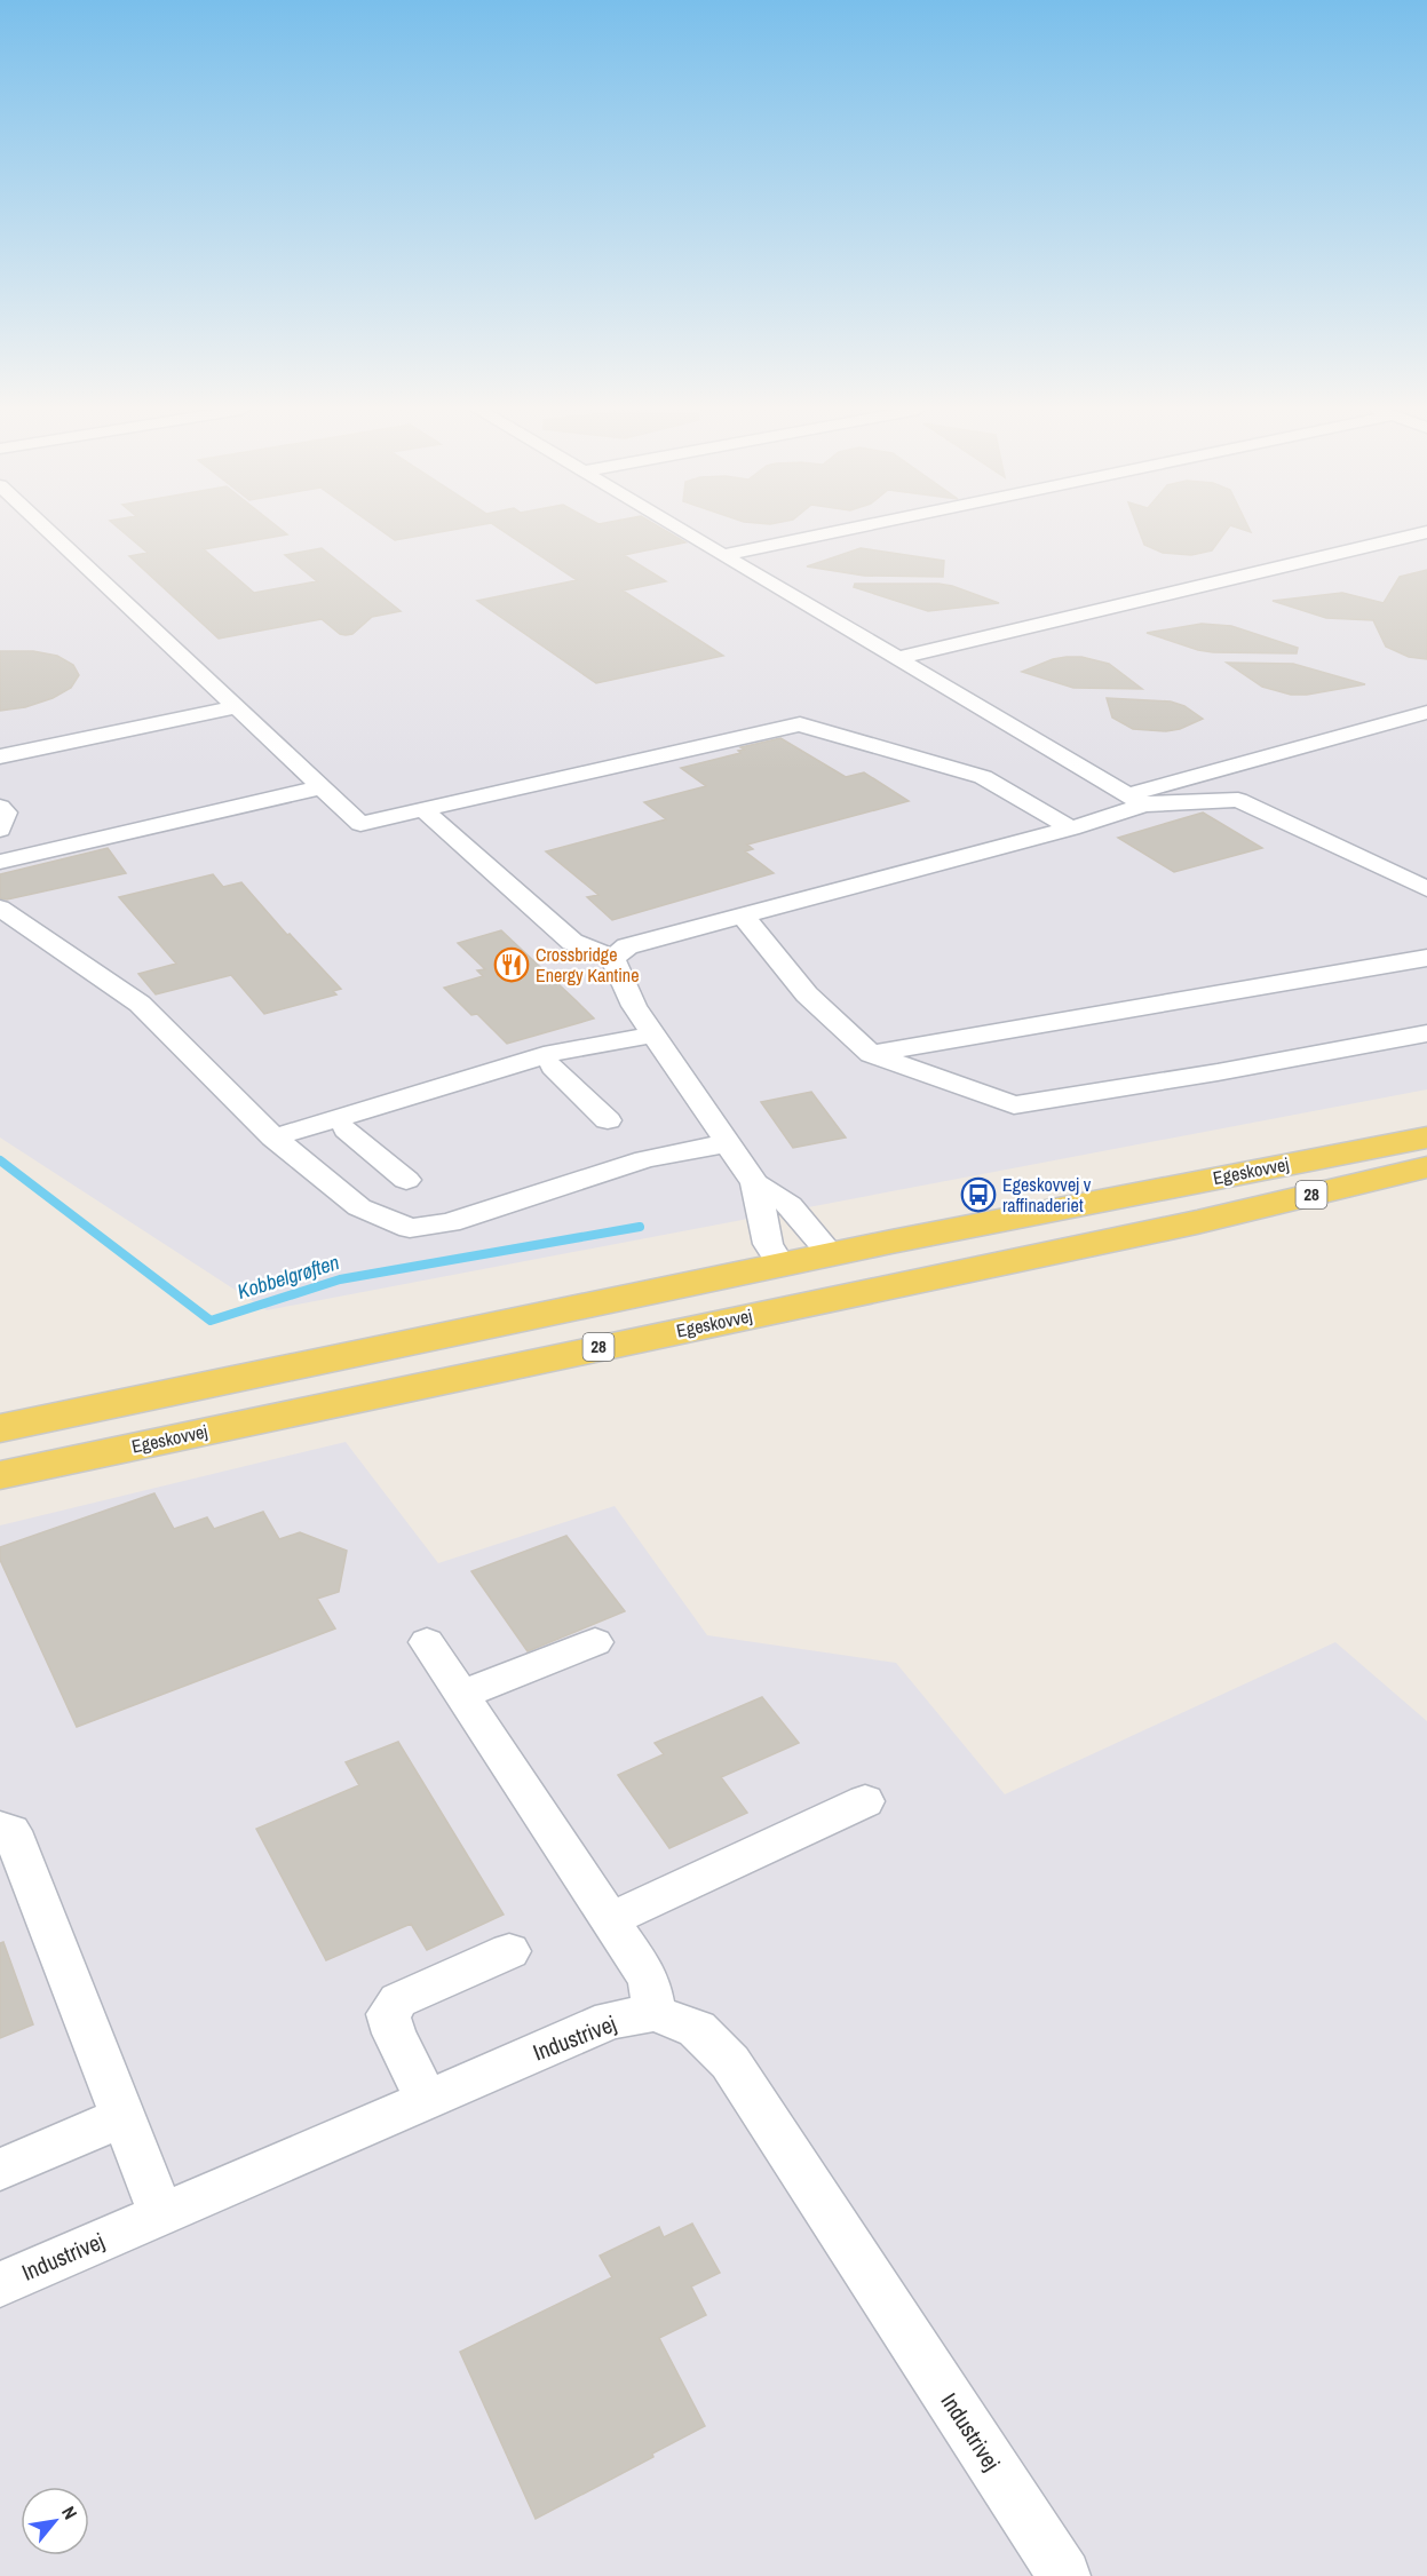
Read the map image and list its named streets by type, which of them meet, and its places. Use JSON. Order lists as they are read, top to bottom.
{
  "streets": {
    "main road": ["Egeskovvej", "28"],
    "street": ["Industrivej"]
  },
  "water": ["Kobbelgrøften"],
  "places": {
    "restaurant": ["Crossbridge Energy Kantine"],
    "bus stop": ["Egeskovvej v raffinaderiet"]
  },
  "north": "top right"
}
